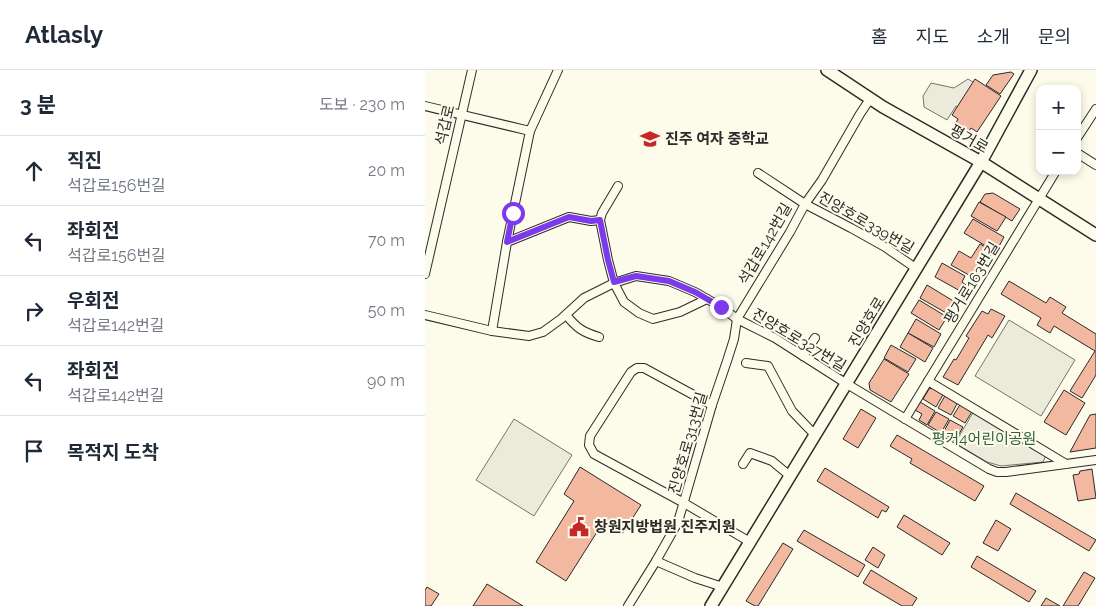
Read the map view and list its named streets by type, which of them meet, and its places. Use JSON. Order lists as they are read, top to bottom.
{
  "streets": {
    "street": [
      "석갑로",
      "평거로",
      "진양호로339번길",
      "석갑로142번길",
      "평거로163번길",
      "진양호로",
      "진양호로327번길",
      "진양호로313번길"
    ]
  },
  "crossings": [
    ["평거로", "진양호로339번길"],
    ["평거로", "평거로163번길"],
    ["평거로", "진양호로"],
    ["진양호로339번길", "석갑로142번길"],
    ["진양호로339번길", "진양호로"],
    ["석갑로142번길", "진양호로327번길"],
    ["석갑로142번길", "진양호로313번길"],
    ["평거로163번길", "진양호로327번길"],
    ["진양호로", "진양호로327번길"],
    ["진양호로", "진양호로313번길"],
    ["진양호로327번길", "진양호로313번길"]
  ],
  "parks": ["평거4어린이공원"],
  "places": {
    "school or university": ["진주 여자 중학교"],
    "public building": ["창원지방법원 진주지원"]
  },
  "page": {
    "header": "Atlasly",
    "nav": [
      "홈",
      "지도",
      "소개",
      "문의"
    ],
    "heading": ["3 분", "도보 · 230 m"],
    "map_buttons": ["+", "−"],
    "list": [
      ["직진", "석갑로156번길", "20 m"],
      ["좌회전", "석갑로156번길", "70 m"],
      ["우회전", "석갑로142번길", "50 m"],
      ["좌회전", "석갑로142번길", "90 m"],
      "목적지 도착"
    ]
  }
}
